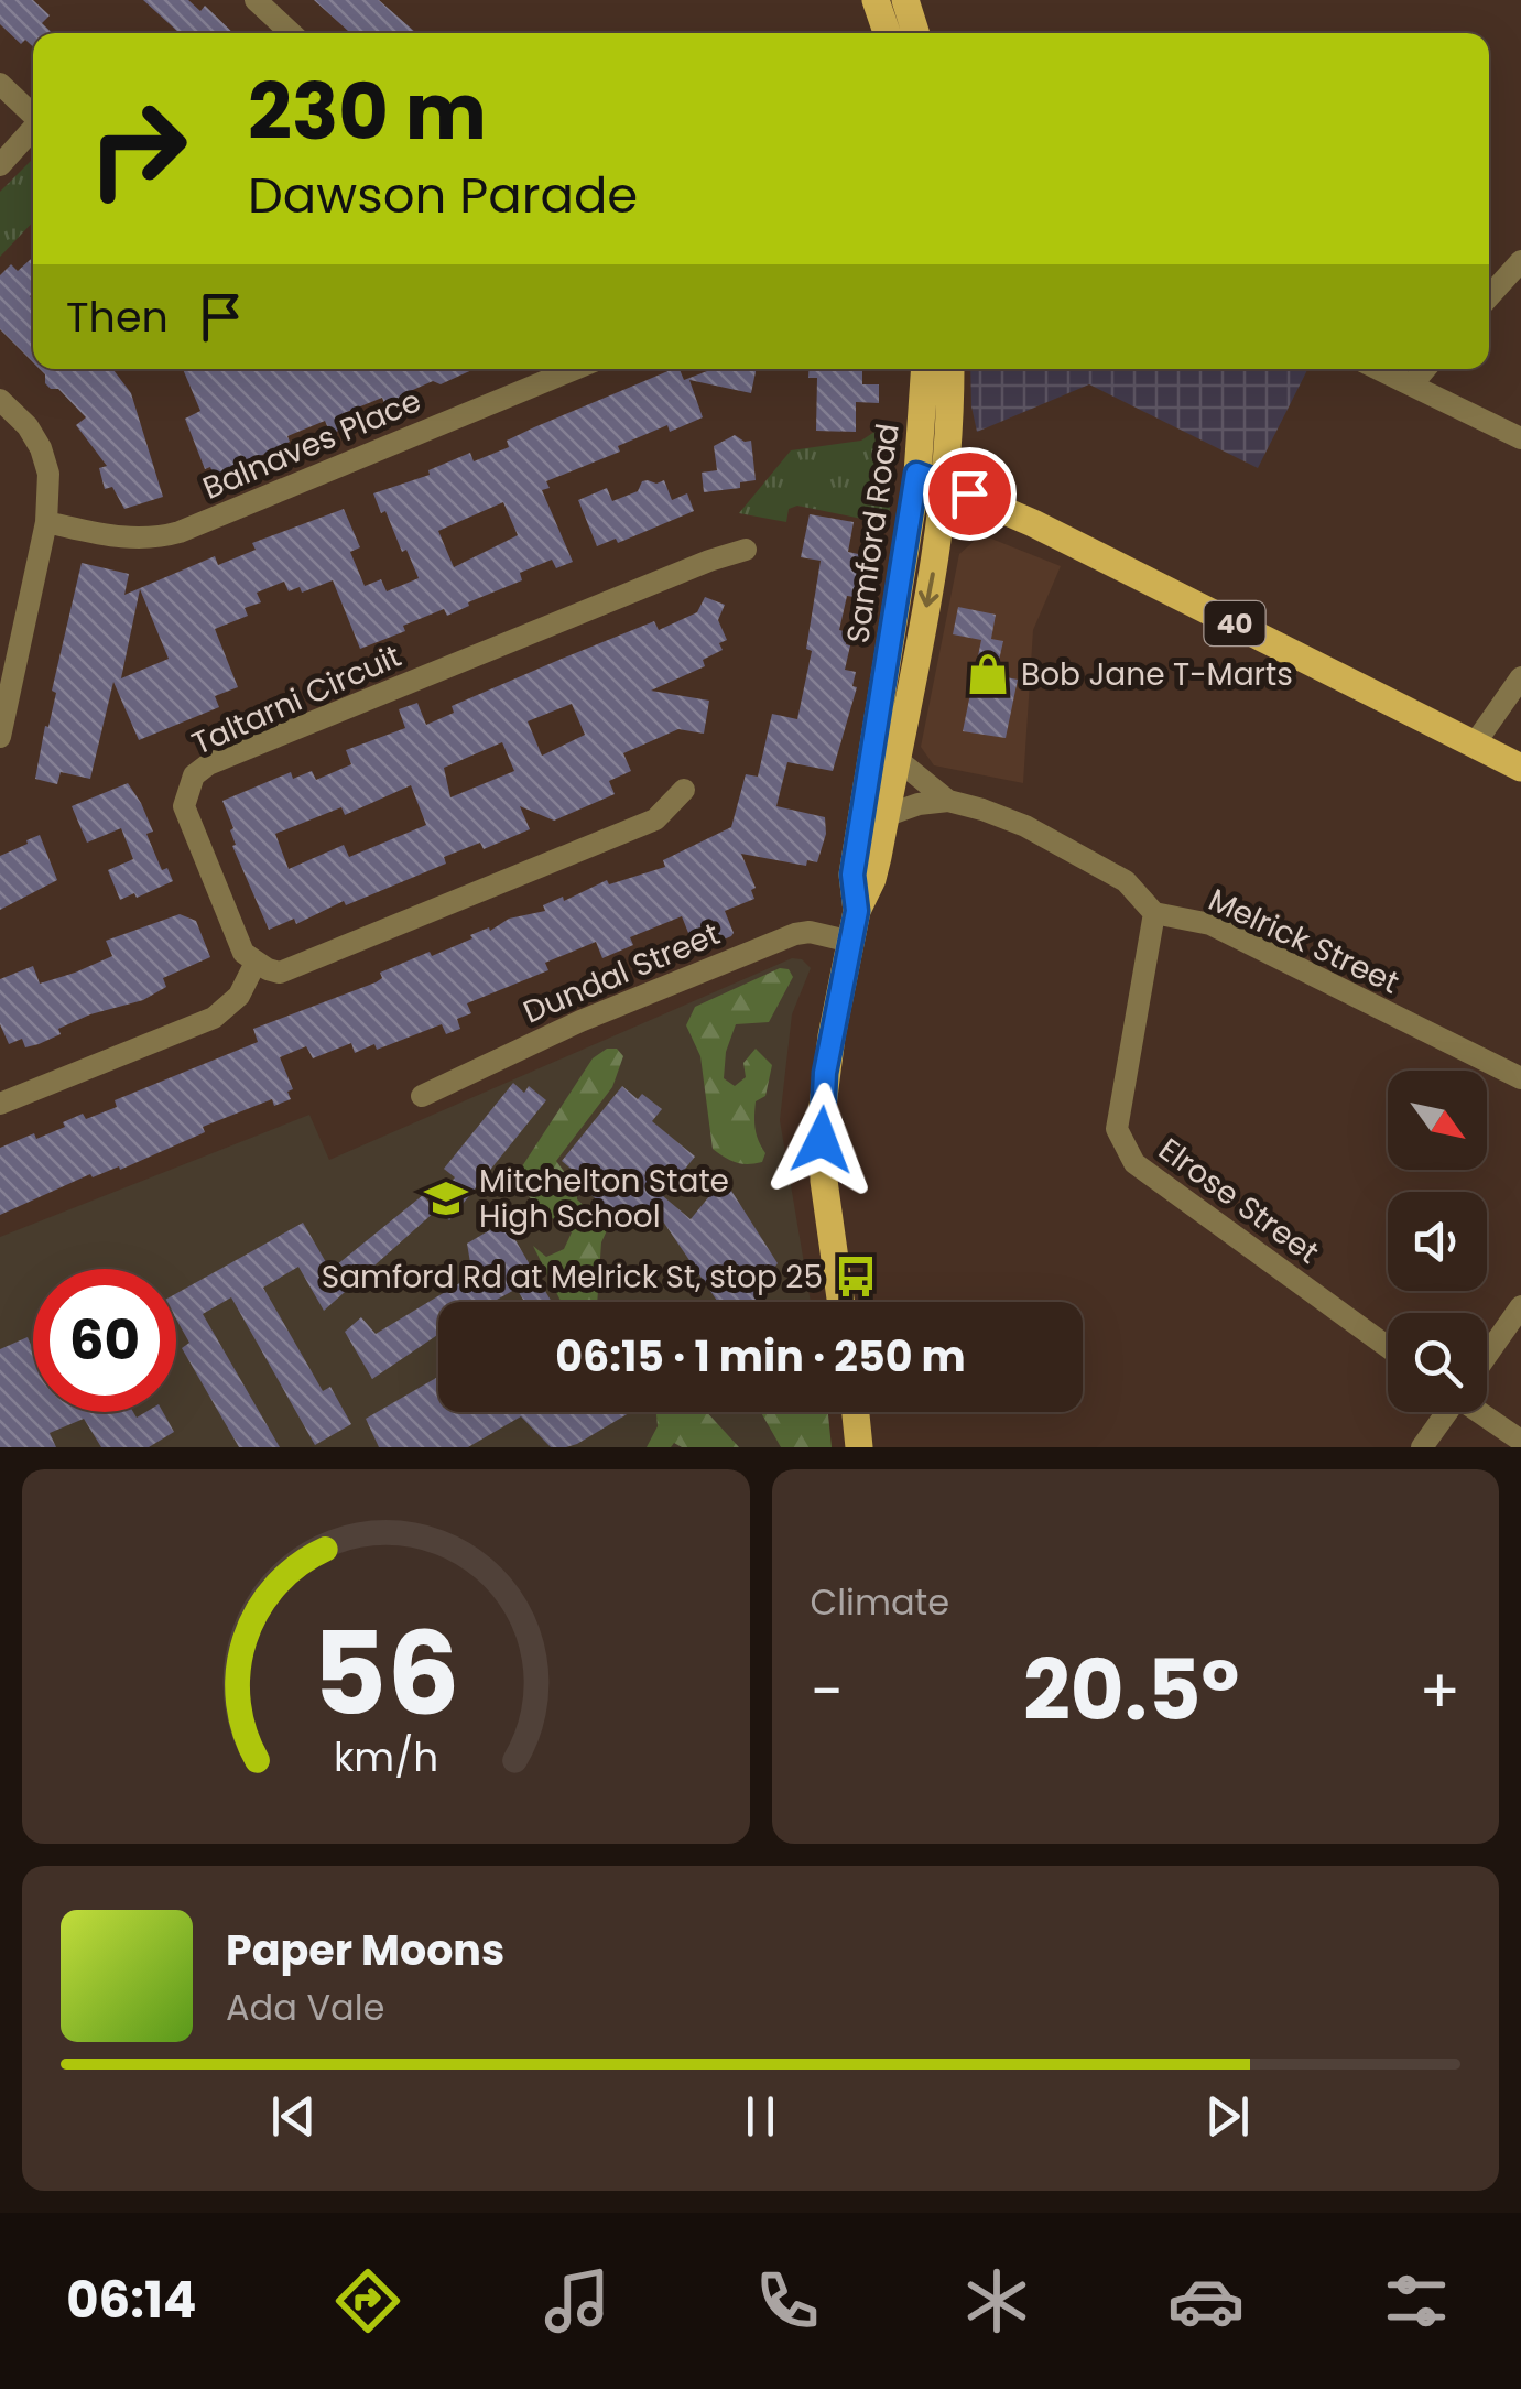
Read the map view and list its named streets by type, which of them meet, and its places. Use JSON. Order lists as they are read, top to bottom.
{
  "streets": {
    "main road": ["Samford Road", "40"],
    "street": [
      "Balnaves Place",
      "Taltarni Circuit",
      "Melrick Street",
      "Dundal Street",
      "Elrose Street"
    ]
  },
  "crossings": [
    ["Samford Road", "40"],
    ["Samford Road", "Dundal Street"],
    ["Melrick Street", "Elrose Street"]
  ],
  "places": {
    "shop": ["Bob Jane T-Marts"],
    "school or university": ["Mitchelton State High School"],
    "bus stop": ["Samford Rd at Melrick St, stop 25"]
  },
  "north": "bottom right",
  "page": {
    "turn": ["230 m", "Dawson Parade"],
    "then": "Then",
    "limit": "60",
    "trip": "06:15 · 1 min · 250 m",
    "tile": "Climate",
    "heat": ["−", "20.5°", "+"],
    "song": ["Paper Moons", "Ada Vale"],
    "tabs": "06:14",
    "gauge": ["56", "km/h"]
  }
}
